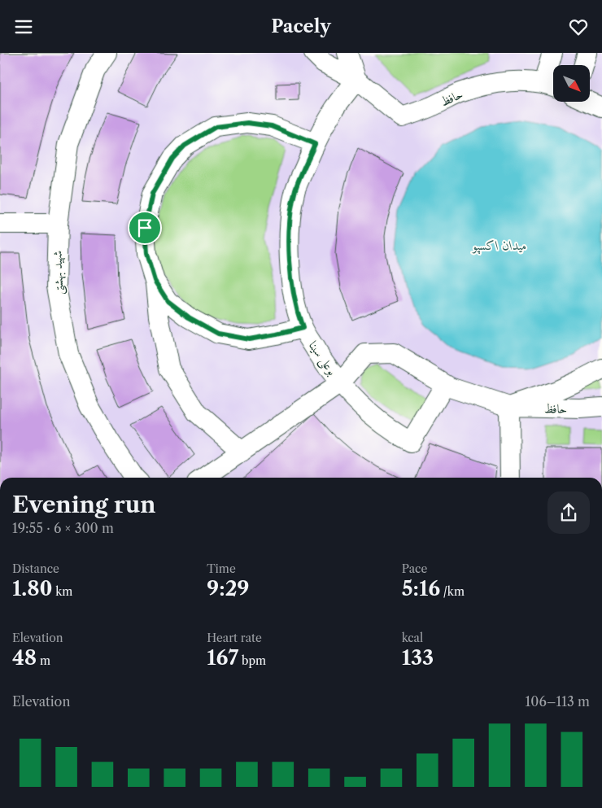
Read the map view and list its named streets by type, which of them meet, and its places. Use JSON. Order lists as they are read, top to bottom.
{
  "streets": {
    "lane": ["حافظ", "شهید بهشتی", "بوعلی سینا"]
  },
  "crossings": [
    ["حافظ", "بوعلی سینا"]
  ],
  "water": ["میدان اکسپو"],
  "north": "bottom right",
  "page": {
    "header": "Pacely",
    "heading": ["Evening run", "19:55 · 6 × 300 m"],
    "stats": [
      ["Distance", "1.80 km"],
      ["Time", "9:29"],
      ["Pace", "5:16 /km"],
      ["Elevation", "48 m"],
      ["Heart rate", "167 bpm"],
      ["kcal", "133"]
    ],
    "chart": ["Elevation", "106–113 m"]
  }
}
